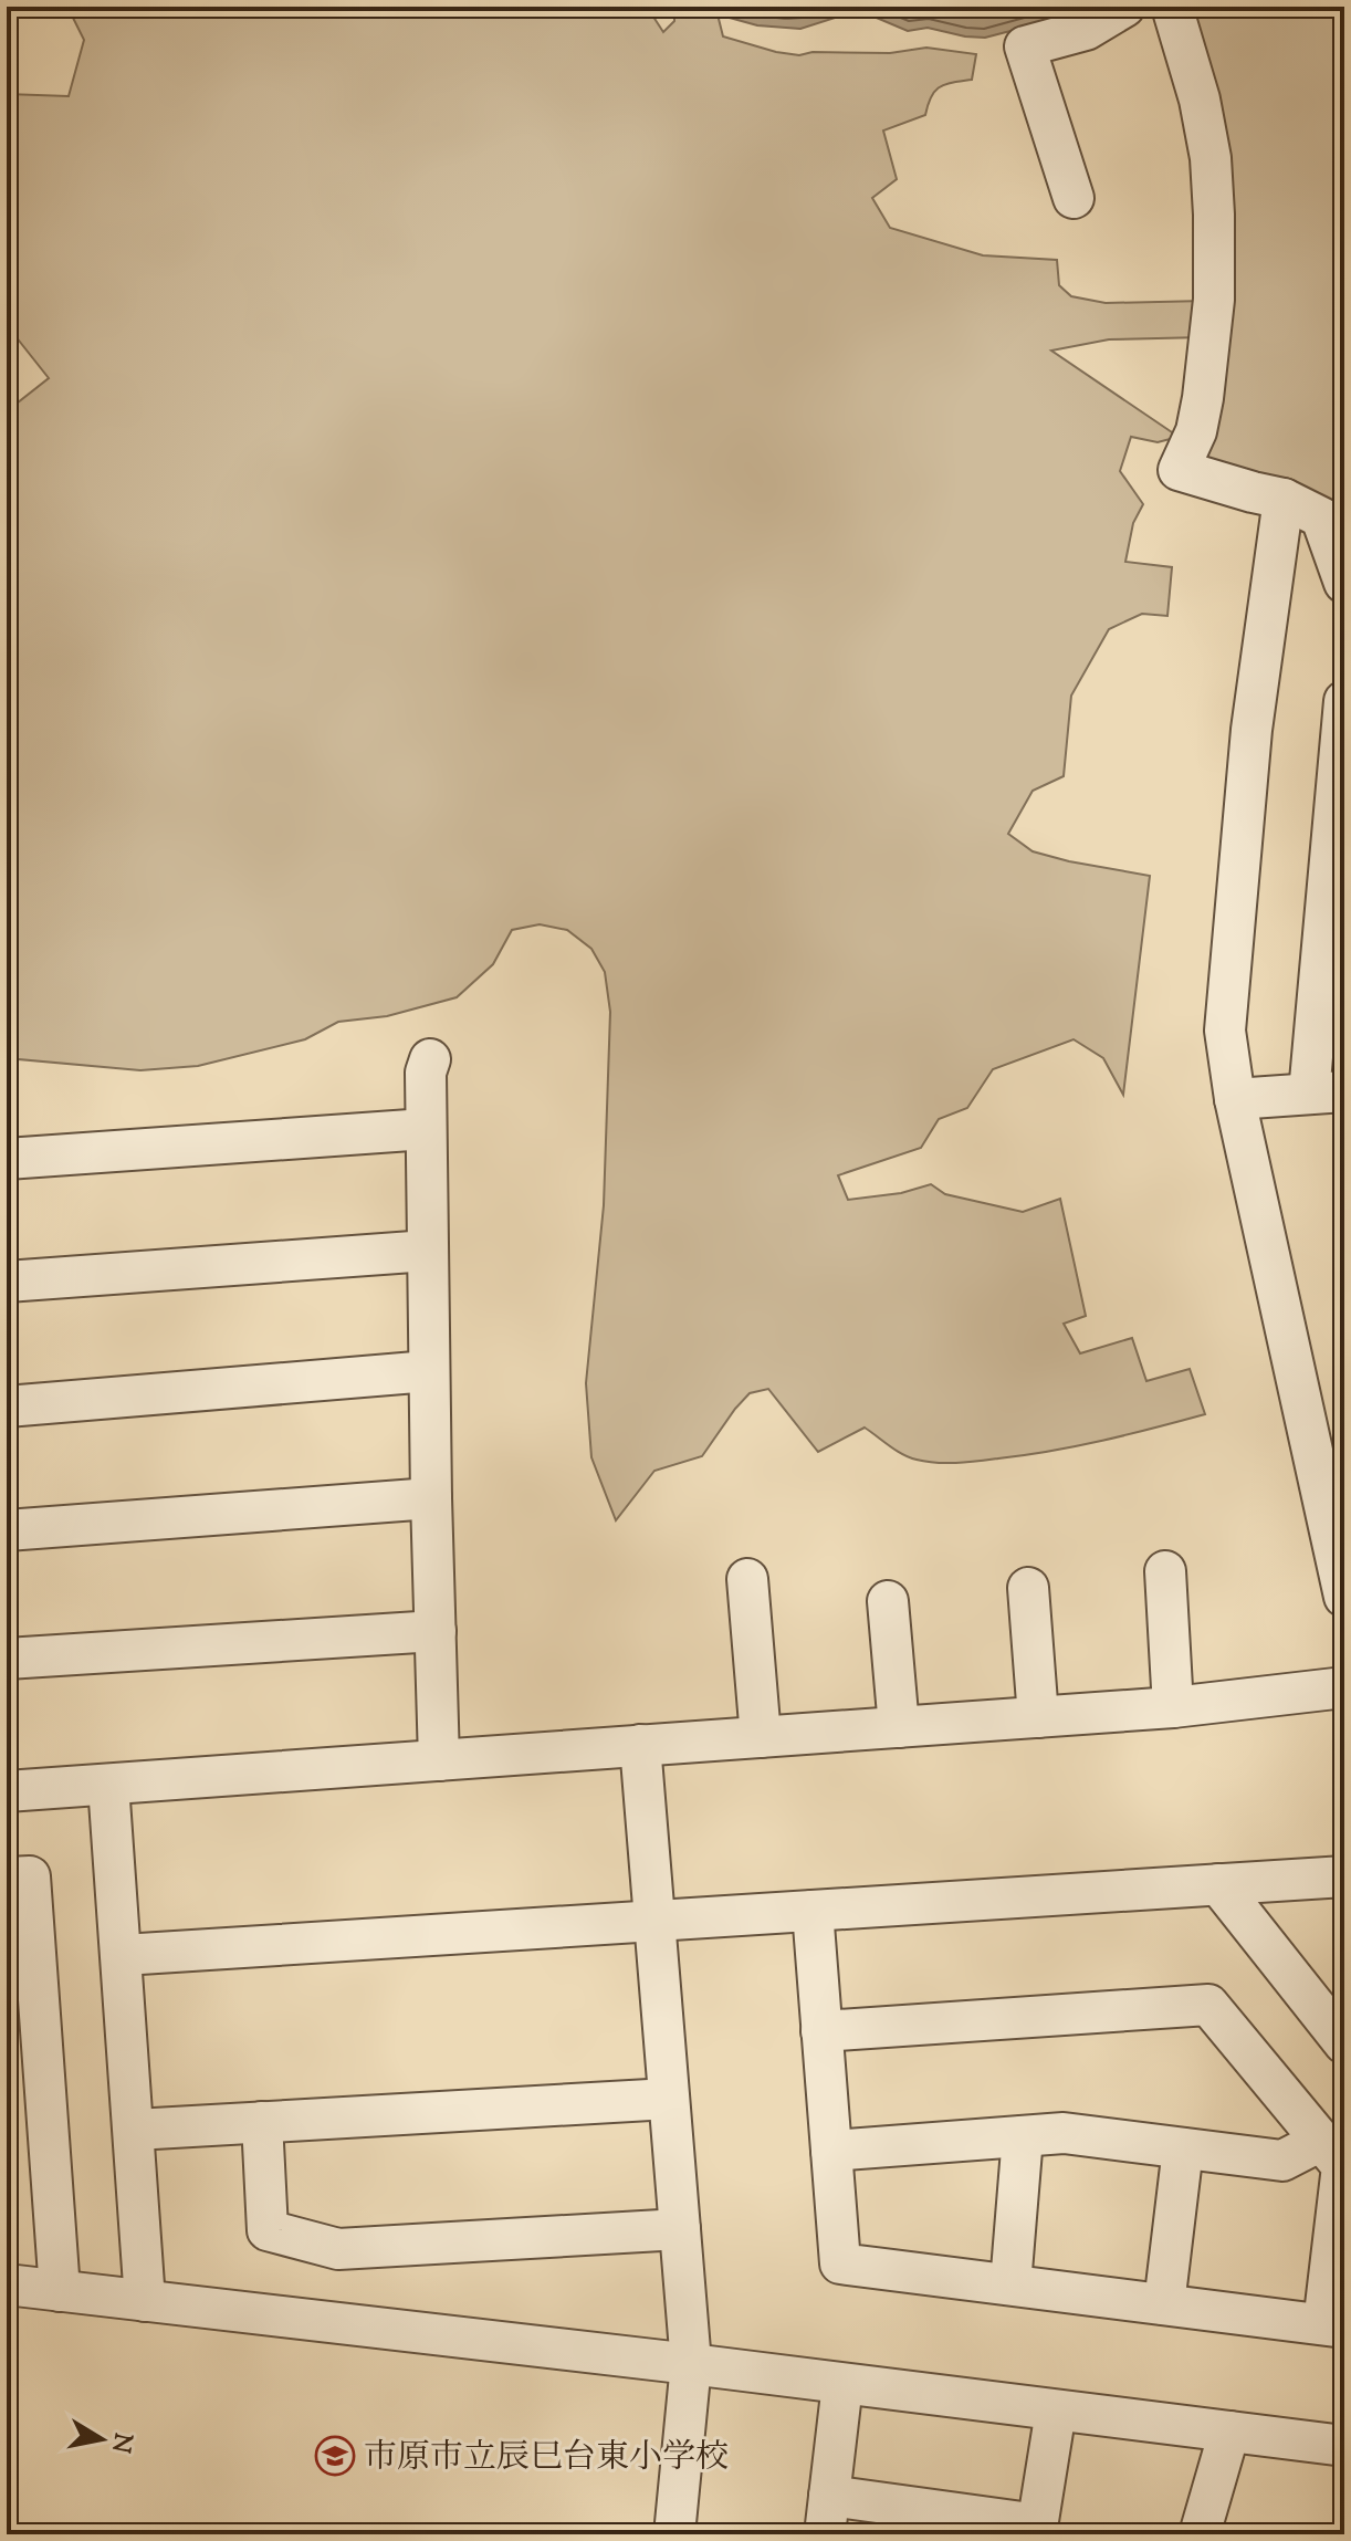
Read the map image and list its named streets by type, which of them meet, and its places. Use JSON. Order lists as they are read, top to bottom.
{
  "places": {
    "school or university": ["市原市立辰巳台東小学校"]
  },
  "north": "right"
}
